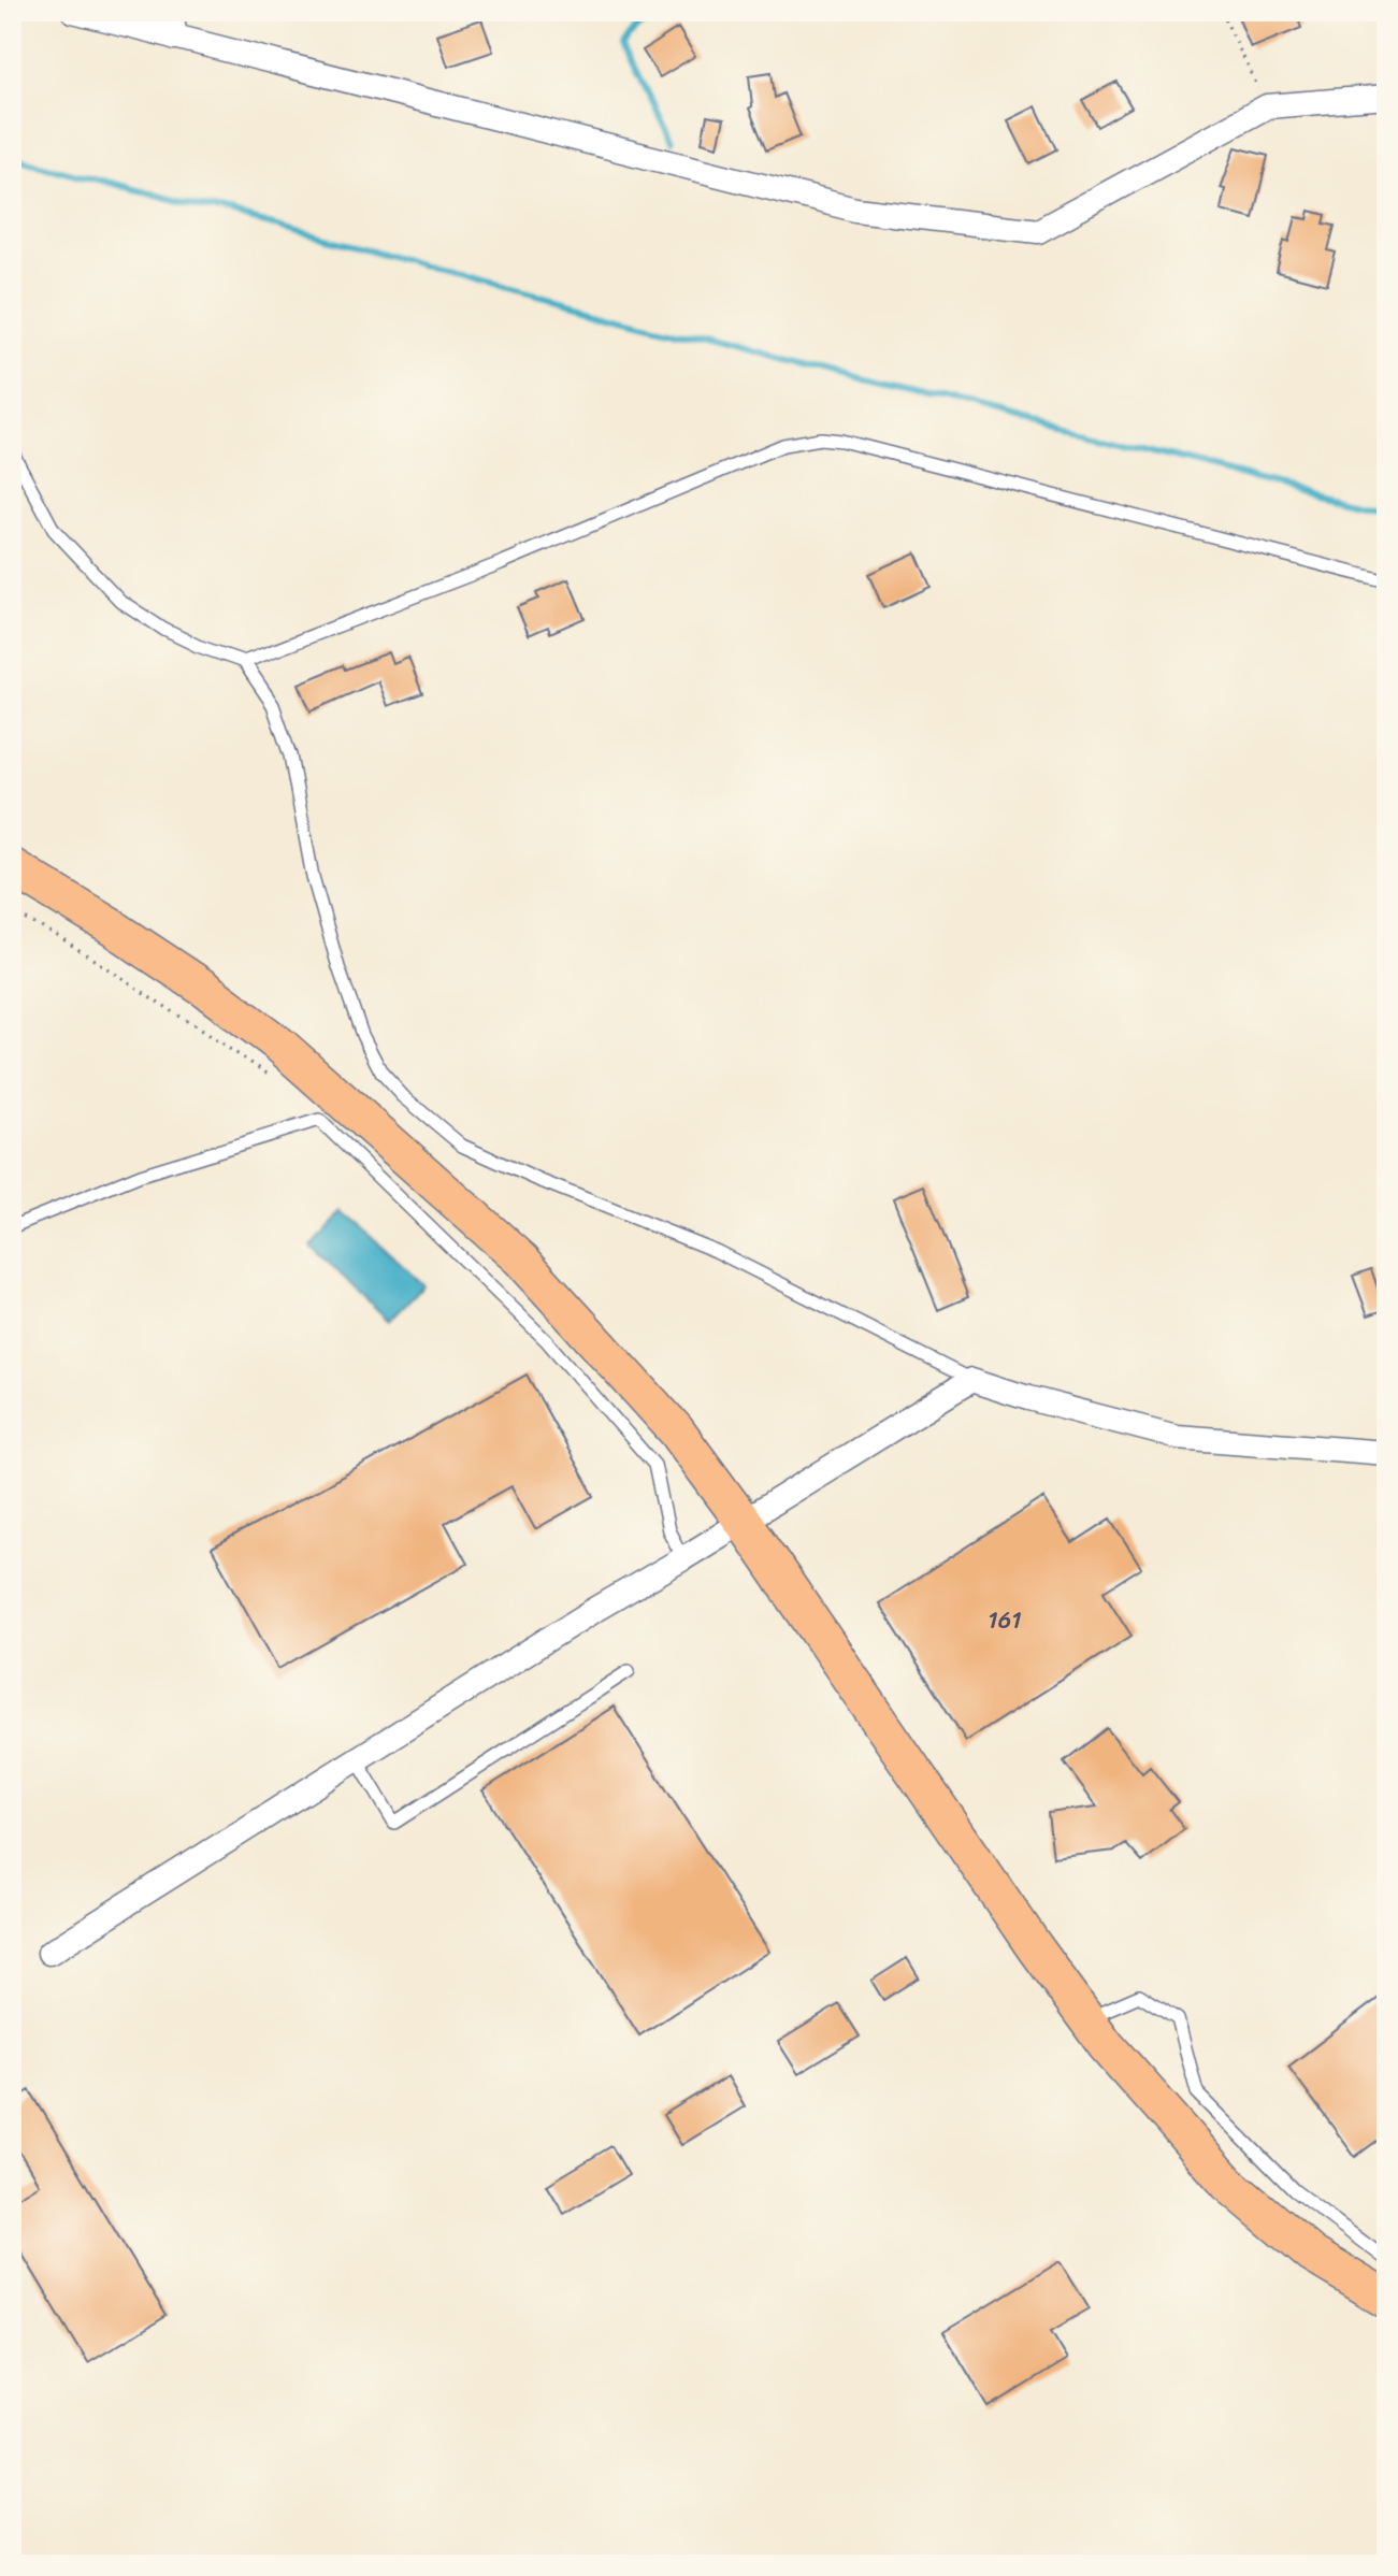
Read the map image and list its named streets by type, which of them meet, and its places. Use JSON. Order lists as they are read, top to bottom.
{
  "house_numbers": ["161"]
}
